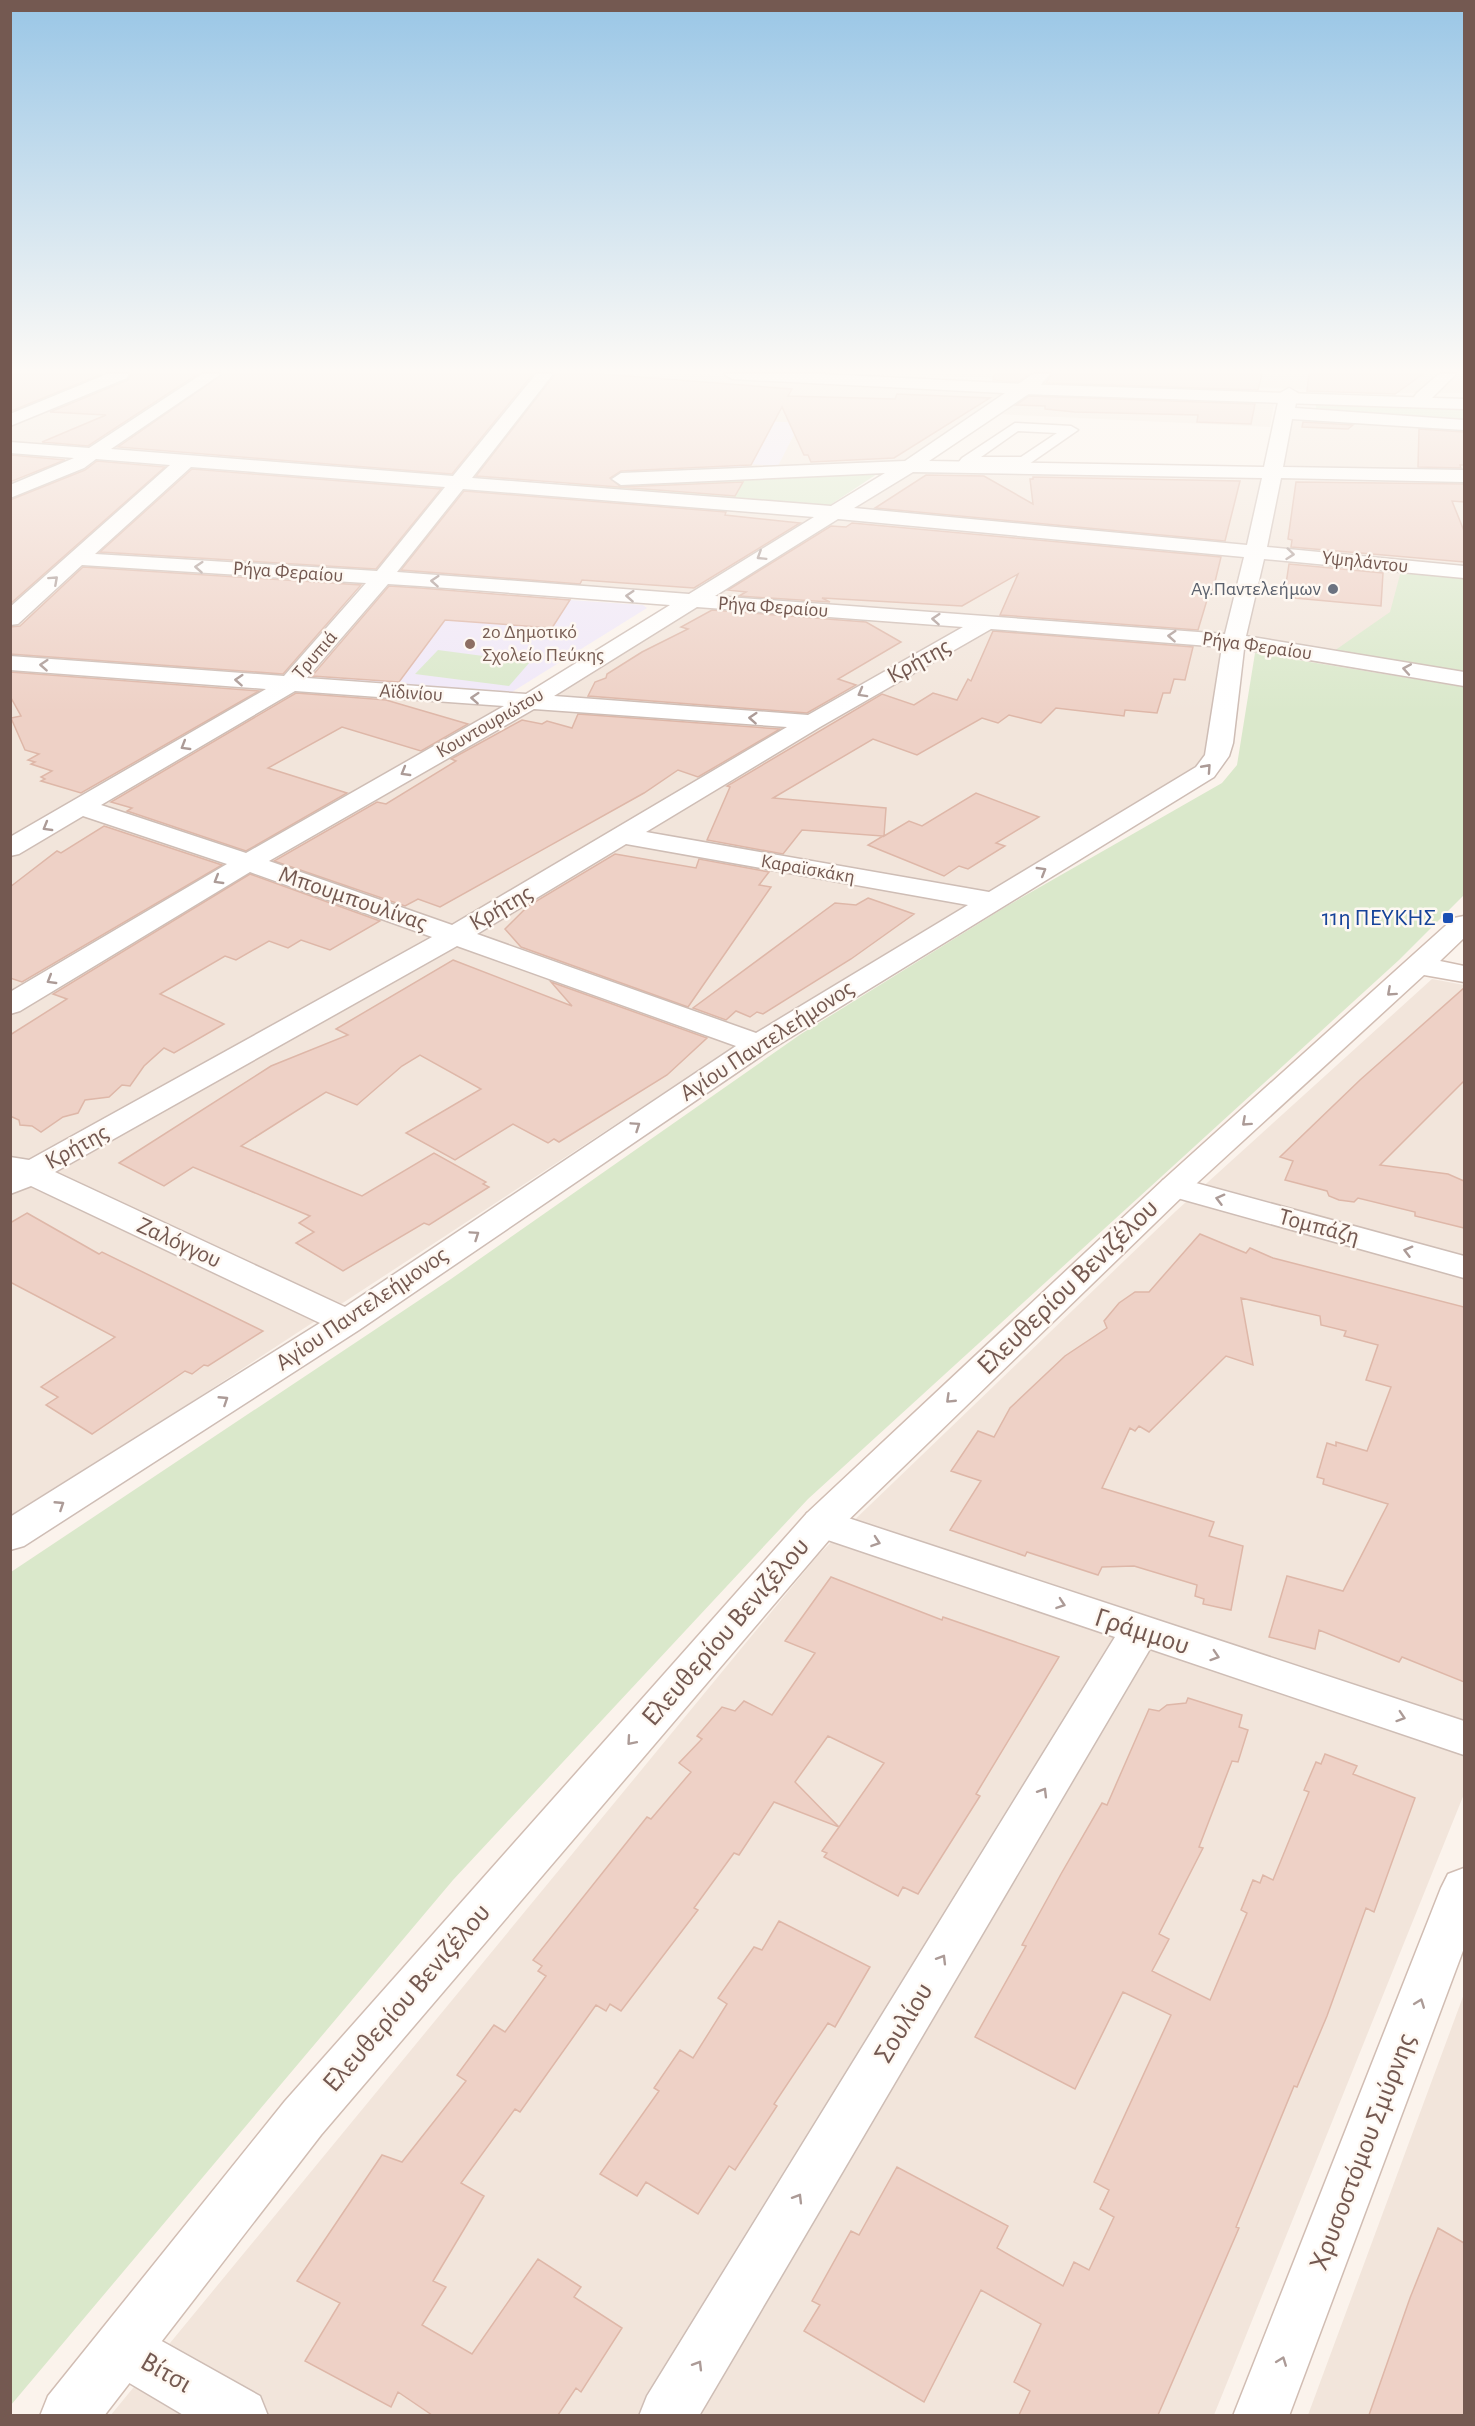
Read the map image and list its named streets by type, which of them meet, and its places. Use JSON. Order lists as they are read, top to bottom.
{
  "streets": {
    "street": [
      "Υψηλάντου",
      "Ρήγα Φεραίου",
      "Τρυπιά",
      "Κρήτης",
      "Αϊδινίου",
      "Κουντουριώτου",
      "Καραϊσκάκη",
      "Μπουμπουλίνας",
      "Αγίου Παντελεήμονος",
      "Τομπάζη",
      "Ζαλόγγου",
      "Ελευθερίου Βενιζέλου",
      "Γράμμου",
      "Σουλίου",
      "Χρυσοστόμου Σμύρνης",
      "Βίτσι"
    ]
  },
  "crossings": [
    ["Υψηλάντου", "Κουντουριώτου"],
    ["Υψηλάντου", "Αγίου Παντελεήμονος"],
    ["Ρήγα Φεραίου", "Τρυπιά"],
    ["Ρήγα Φεραίου", "Κρήτης"],
    ["Ρήγα Φεραίου", "Κουντουριώτου"],
    ["Ρήγα Φεραίου", "Αγίου Παντελεήμονος"],
    ["Τρυπιά", "Αϊδινίου"],
    ["Τρυπιά", "Μπουμπουλίνας"],
    ["Κρήτης", "Αϊδινίου"],
    ["Κρήτης", "Καραϊσκάκη"],
    ["Κρήτης", "Μπουμπουλίνας"],
    ["Κρήτης", "Ζαλόγγου"],
    ["Αϊδινίου", "Κουντουριώτου"],
    ["Κουντουριώτου", "Μπουμπουλίνας"],
    ["Καραϊσκάκη", "Αγίου Παντελεήμονος"],
    ["Μπουμπουλίνας", "Αγίου Παντελεήμονος"],
    ["Αγίου Παντελεήμονος", "Ζαλόγγου"],
    ["Τομπάζη", "Ελευθερίου Βενιζέλου"],
    ["Ελευθερίου Βενιζέλου", "Γράμμου"],
    ["Ελευθερίου Βενιζέλου", "Βίτσι"],
    ["Γράμμου", "Σουλίου"]
  ],
  "one_way": [
    "Ρήγα Φεραίου",
    "Αϊδινίου",
    "Κουντουριώτου",
    "Αγίου Παντελεήμονος",
    "Τομπάζη",
    "Ελευθερίου Βενιζέλου",
    "Γράμμου",
    "Σουλίου",
    "Χρυσοστόμου Σμύρνης"
  ],
  "places": {
    "other": ["Αγ.Παντελεήμων", "2ο Δημοτικό Σχολείο Πεύκης"],
    "transit": ["11η ΠΕΥΚΗΣ"]
  }
}
